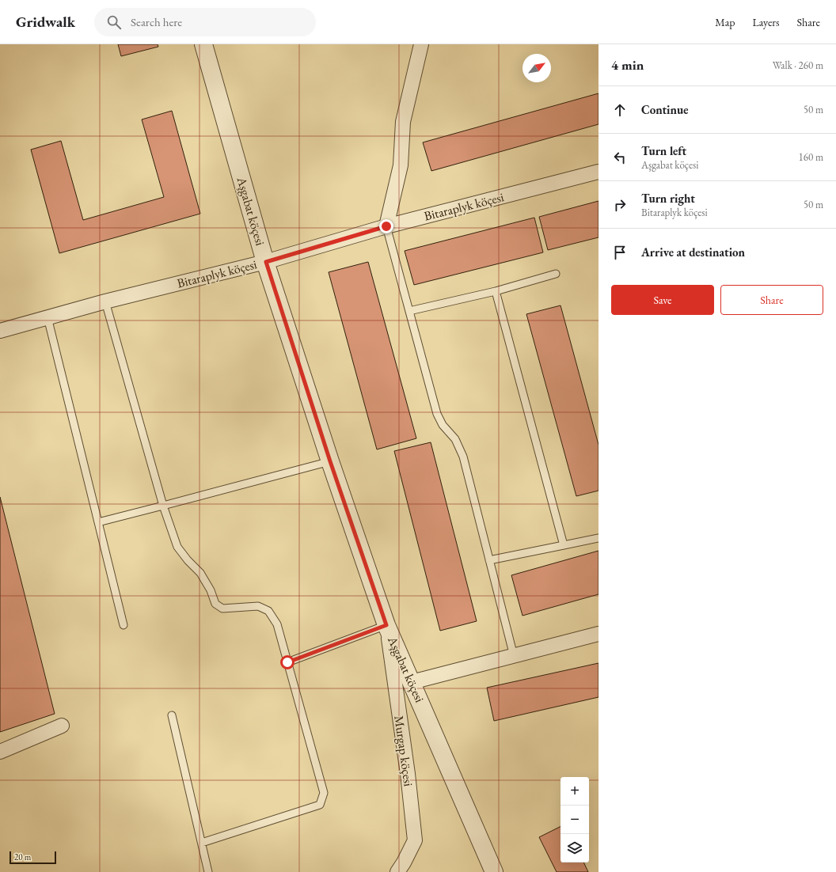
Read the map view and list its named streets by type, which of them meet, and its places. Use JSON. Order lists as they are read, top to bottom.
{
  "streets": {
    "street": ["Bitaraplyk köçesi", "Aşgabat köçesi", "Murgap köçesi"]
  },
  "crossings": [
    ["Bitaraplyk köçesi", "Aşgabat köçesi"],
    ["Aşgabat köçesi", "Murgap köçesi"]
  ],
  "scale_bar": "20 m",
  "north": "top right",
  "page": {
    "header": "Gridwalk",
    "search": "Search here",
    "nav": ["Map", "Layers", "Share"],
    "heading": ["4 min", "Walk · 260 m"],
    "list": [
      ["Continue", "50 m"],
      ["Turn left", "Aşgabat köçesi", "160 m"],
      ["Turn right", "Bitaraplyk köçesi", "50 m"],
      "Arrive at destination"
    ],
    "buttons": ["Save", "Share"],
    "map_buttons": ["+", "−"],
    "scale": "20 m"
  }
}
